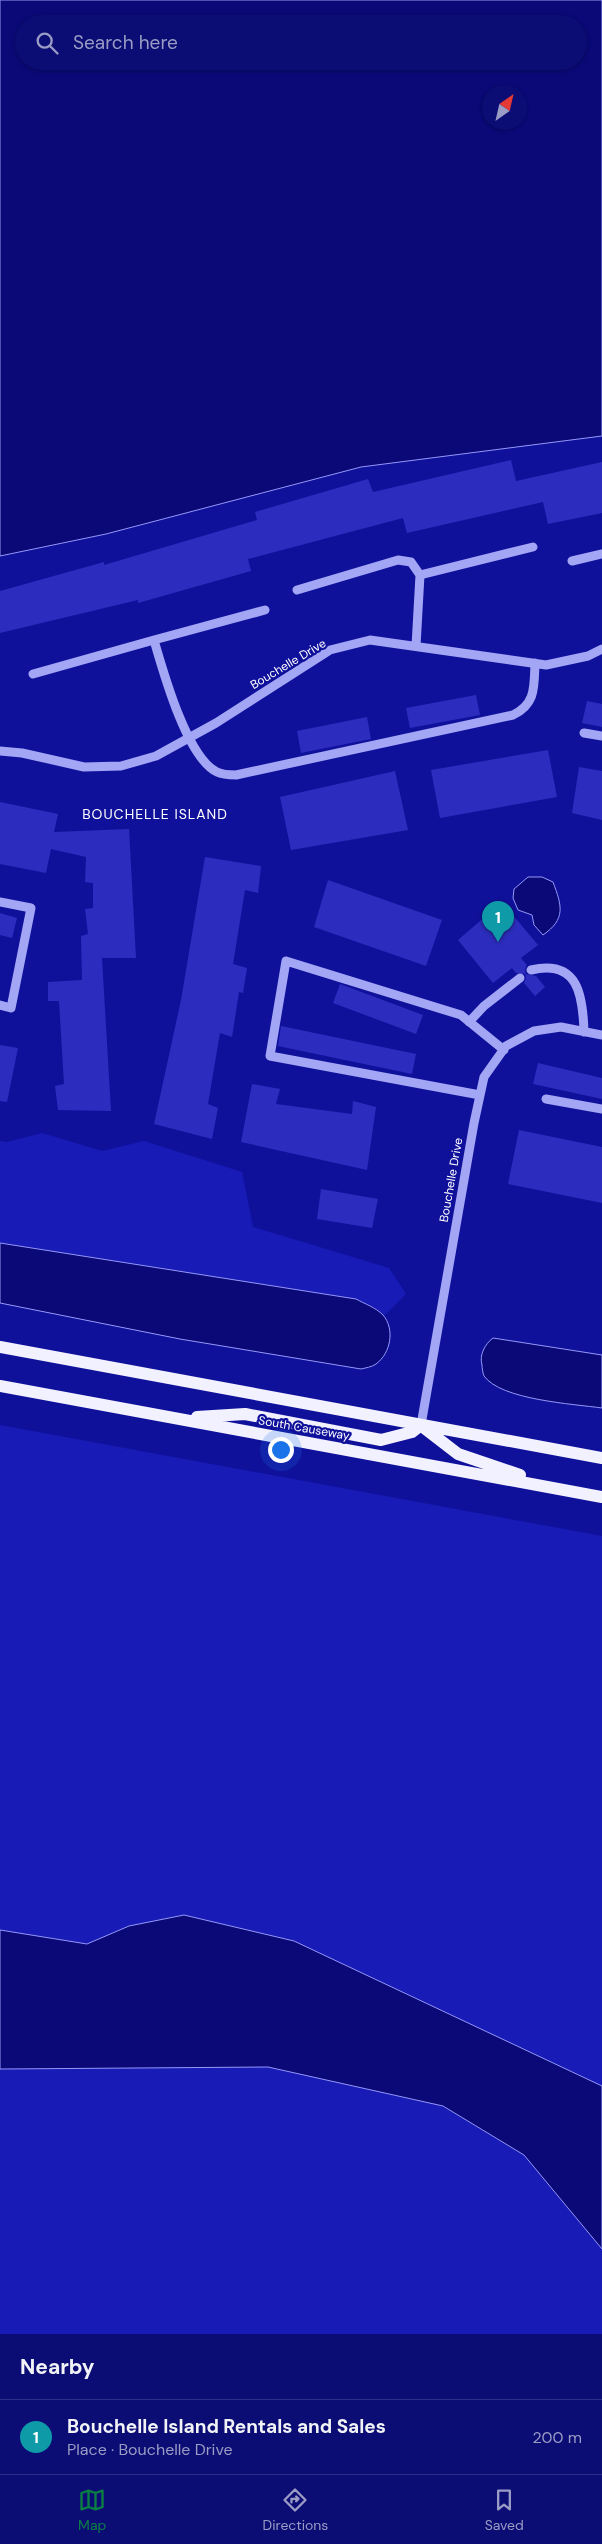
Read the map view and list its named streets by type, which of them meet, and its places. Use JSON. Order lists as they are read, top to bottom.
{
  "streets": {
    "main road": ["South Causeway"],
    "street": ["Bouchelle Drive"]
  },
  "crossings": [
    ["Bouchelle Drive", "South Causeway"]
  ],
  "districts": ["BOUCHELLE ISLAND"],
  "north": "top right",
  "page": {
    "search": "Search here",
    "pins": "1",
    "heading": "Nearby",
    "list": [
      {
        "mark": "1",
        "name": "Bouchelle Island Rentals and Sales",
        "note": "Place · Bouchelle Drive",
        "value": "200 m"
      }
    ],
    "nav": ["Map", "Directions", "Saved"]
  }
}
